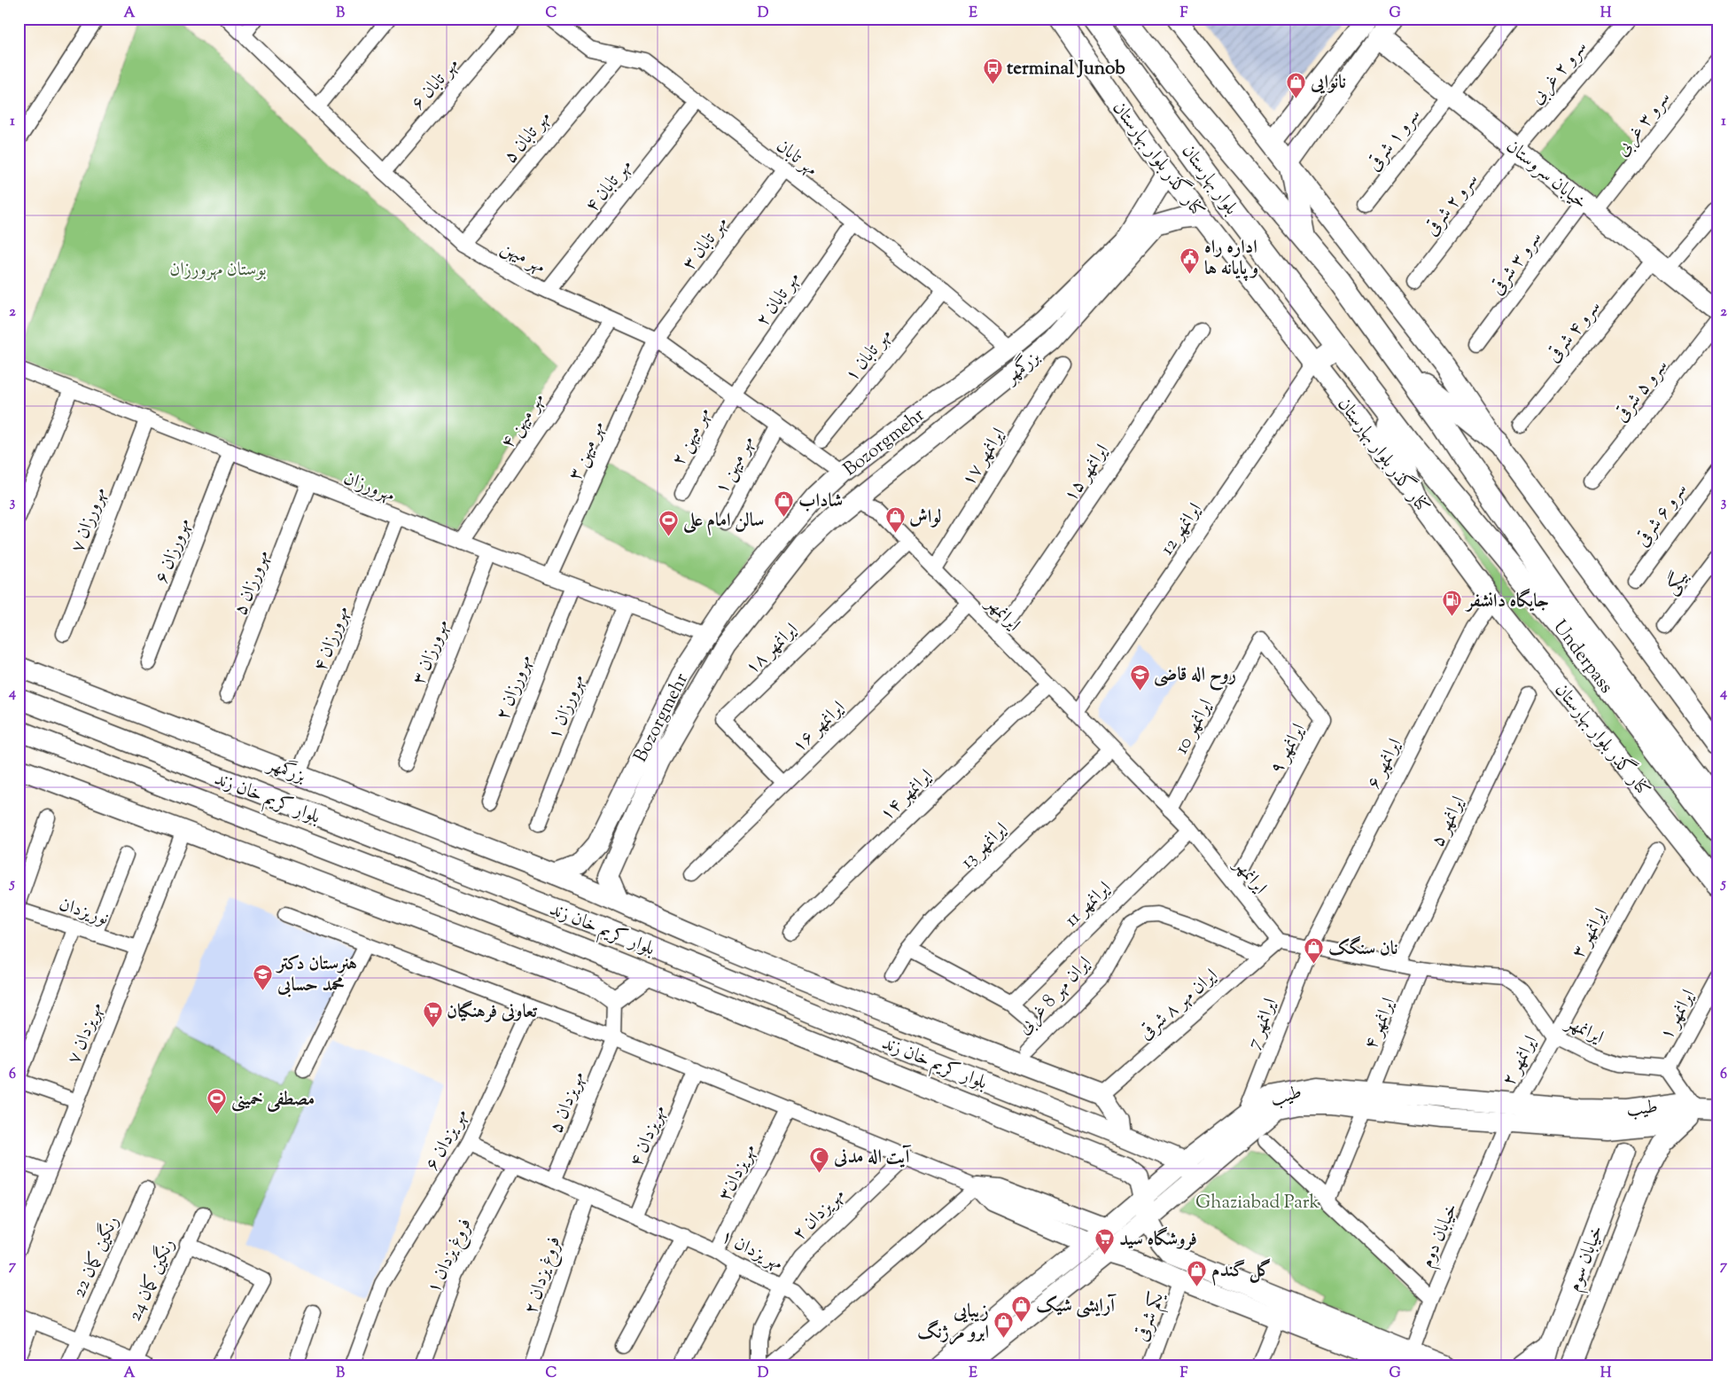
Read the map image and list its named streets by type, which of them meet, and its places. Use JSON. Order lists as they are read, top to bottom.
{
  "streets": {
    "main road": [
      "کنار گذر بلوار بهارستان",
      "خیابان سروستان",
      "بلوار بهارستان",
      "بزرگمهر",
      "Bozorgmehr",
      "Underpass",
      "بلوار کریم خان زند",
      "طیب",
      "خیابان سوم"
    ],
    "street": [
      "سرو ۲ غربی",
      "مهر تابان ۶",
      "سرو ۳ غربی",
      "مهر تابان ۵",
      "سرو ۱ شرقی",
      "مهر تابان",
      "مهر تابان ۴",
      "سرو ۲ شرقی",
      "مهر تابان ۳",
      "مهر میهن",
      "سرو ۳ شرقی",
      "مهر تابان ۲",
      "سرو ۴ شرقی",
      "مهر تابان ۱",
      "سرو ۵ شرقی",
      "مهر میهن ۴",
      "مهر میهن ۲",
      "مهر میهن ۳",
      "ایرانمهر ۱۷",
      "مهر میهن ۱",
      "ایرانمهر ۱۵",
      "مهرورزان",
      "سرو ۶ شرقی",
      "مهرورزان ۷",
      "ایرانمهر 12",
      "مهرورزان ۶",
      "بیگی",
      "مهرورزان ۵",
      "ایرانمهر",
      "مهرورزان ۴",
      "ایرانمهر ۱۸",
      "مهرورزان ۳",
      "مهرورزان ۲",
      "مهرورزان ۱",
      "ایرانمهر ۱۶",
      "ایرانمهر 10",
      "ایرانمهر ۹",
      "ایرانمهر ۶",
      "ایرانمهر ۱۴",
      "ایرانمهر ۵",
      "ایرانمهر 13",
      "ایرانمهر 11",
      "نوریزدان",
      "ایرانمهر ۳",
      "ایران مهر 8 غربی",
      "ایران مهر ٨ شرقی",
      "ایرانمهر ۱",
      "ایرانمهر 7",
      "ایرانمهر ۴",
      "مهریزدان ۷",
      "ایرانمهر ۲",
      "مهریزدان ۵",
      "مهریزدان ۴",
      "مهر یزدان ۶",
      "مهریزدان۳",
      "مهریزدان ۲",
      "خیابان دوم",
      "مهر یزدان ۱",
      "فروغ یزدان ۱",
      "رنگین کمان 22",
      "فروغ یزدان ۲",
      "رنگین کمان 24",
      "یکم شرقی"
    ]
  },
  "crossings": [
    ["سرو ۲ غربی", "خیابان سروستان"],
    ["سرو ۲ غربی", "سرو ۲ شرقی"],
    ["مهر تابان ۶", "مهر میهن"],
    ["سرو ۳ غربی", "خیابان سروستان"],
    ["سرو ۳ غربی", "سرو ۳ شرقی"],
    ["مهر تابان ۵", "مهر تابان"],
    ["مهر تابان ۵", "مهر میهن"],
    ["سرو ۱ شرقی", "خیابان سروستان"],
    ["مهر تابان", "مهر تابان ۴"],
    ["مهر تابان", "مهر تابان ۳"],
    ["مهر تابان", "مهر تابان ۲"],
    ["مهر تابان", "مهر تابان ۱"],
    ["مهر تابان", "Bozorgmehr"],
    ["کنار گذر بلوار بهارستان", "بزرگمهر"],
    ["کنار گذر بلوار بهارستان", "Bozorgmehr"],
    ["کنار گذر بلوار بهارستان", "ایرانمهر 12"],
    ["کنار گذر بلوار بهارستان", "ایرانمهر ۶"],
    ["خیابان سروستان", "سرو ۲ شرقی"],
    ["خیابان سروستان", "سرو ۳ شرقی"],
    ["خیابان سروستان", "سرو ۴ شرقی"],
    ["بلوار بهارستان", "Underpass"],
    ["مهر تابان ۴", "مهر میهن"],
    ["مهر تابان ۳", "مهر میهن"],
    ["مهر تابان ۳", "مهر میهن ۳"],
    ["مهر میهن", "مهر تابان ۲"],
    ["مهر میهن", "مهر میهن ۴"],
    ["مهر میهن", "مهر میهن ۲"],
    ["مهر میهن", "Bozorgmehr"],
    ["مهر میهن", "مهر میهن ۳"],
    ["مهر میهن", "مهر میهن ۱"],
    ["مهر تابان ۲", "مهر میهن ۲"],
    ["بزرگمهر", "Bozorgmehr"],
    ["بزرگمهر", "ایرانمهر"],
    ["بزرگمهر", "مهرورزان ۴"],
    ["بزرگمهر", "ایران مهر 8 غربی"],
    ["بزرگمهر", "ایران مهر ٨ شرقی"],
    ["مهر میهن ۴", "مهرورزان"],
    ["Bozorgmehr", "مهرورزان"],
    ["Bozorgmehr", "ایرانمهر"],
    ["مهر میهن ۳", "مهرورزان"],
    ["ایرانمهر ۱۷", "ایرانمهر"],
    ["ایرانمهر ۱۵", "ایرانمهر"],
    ["مهرورزان", "مهرورزان ۷"],
    ["مهرورزان", "مهرورزان ۶"],
    ["مهرورزان", "مهرورزان ۵"],
    ["مهرورزان", "مهرورزان ۴"],
    ["مهرورزان", "مهرورزان ۳"],
    ["مهرورزان", "مهرورزان ۲"],
    ["مهرورزان", "مهرورزان ۱"],
    ["ایرانمهر 12", "ایرانمهر"],
    ["ایرانمهر", "ایرانمهر ۱۸"],
    ["ایرانمهر", "ایرانمهر ۱۶"],
    ["ایرانمهر", "ایرانمهر 10"],
    ["ایرانمهر", "ایرانمهر ۹"],
    ["ایرانمهر", "ایرانمهر ۶"],
    ["ایرانمهر", "ایرانمهر ۱۴"],
    ["ایرانمهر", "ایرانمهر ۵"],
    ["ایرانمهر", "ایرانمهر 13"],
    ["ایرانمهر", "ایرانمهر 11"],
    ["ایرانمهر", "ایرانمهر ۳"],
    ["ایرانمهر", "ایران مهر ٨ شرقی"],
    ["ایرانمهر", "ایرانمهر ۱"],
    ["ایرانمهر", "ایرانمهر 7"],
    ["ایرانمهر", "ایرانمهر ۴"],
    ["ایرانمهر", "ایرانمهر ۲"],
    ["ایرانمهر ۱۸", "ایرانمهر ۱۶"],
    ["ایرانمهر 10", "ایرانمهر ۹"],
    ["ایرانمهر ۶", "ایرانمهر 7"],
    ["بلوار کریم خان زند", "طیب"],
    ["نوریزدان", "مهریزدان ۷"],
    ["ایرانمهر ۳", "ایرانمهر ۲"],
    ["ایران مهر 8 غربی", "ایران مهر ٨ شرقی"],
    ["ایرانمهر 7", "طیب"],
    ["ایرانمهر ۴", "طیب"],
    ["ایرانمهر ۲", "طیب"],
    ["طیب", "خیابان دوم"],
    ["طیب", "خیابان سوم"],
    ["مهریزدان ۵", "مهر یزدان ۱"],
    ["مهریزدان ۴", "مهر یزدان ۱"],
    ["مهر یزدان ۶", "مهر یزدان ۱"],
    ["مهریزدان۳", "مهر یزدان ۱"],
    ["مهریزدان ۲", "مهر یزدان ۱"],
    ["مهر یزدان ۱", "فروغ یزدان ۱"],
    ["مهر یزدان ۱", "فروغ یزدان ۲"]
  ],
  "parks": ["بوستان مهرورزان", "Ghaziabad Park"],
  "places": {
    "bus stop": ["terminal Junob"],
    "shop": [
      "نانوایی",
      "شاداب",
      "لواش",
      "نان سنگک",
      "گل گندم",
      "آرایشی شیک",
      "زیبایی ابرو مرژنگ"
    ],
    "public building": ["اداره راه و پایانه ها"],
    "sports": ["سالن امام علی", "مصطفی خمینی"],
    "fuel station": ["جایگاه دانشفر"],
    "school or university": ["روح اله قاضی", "هنرستان دکتر محمد حسابی"],
    "supermarket": ["تعاونی فرهنگیان", "فروشگاه سید"],
    "mosque": ["آیت اله مدنی"]
  },
  "grid": {
    "columns": [
      "A",
      "B",
      "C",
      "D",
      "E",
      "F",
      "G",
      "H"
    ],
    "rows": [
      "1",
      "2",
      "3",
      "4",
      "5",
      "6",
      "7"
    ]
  }
}
